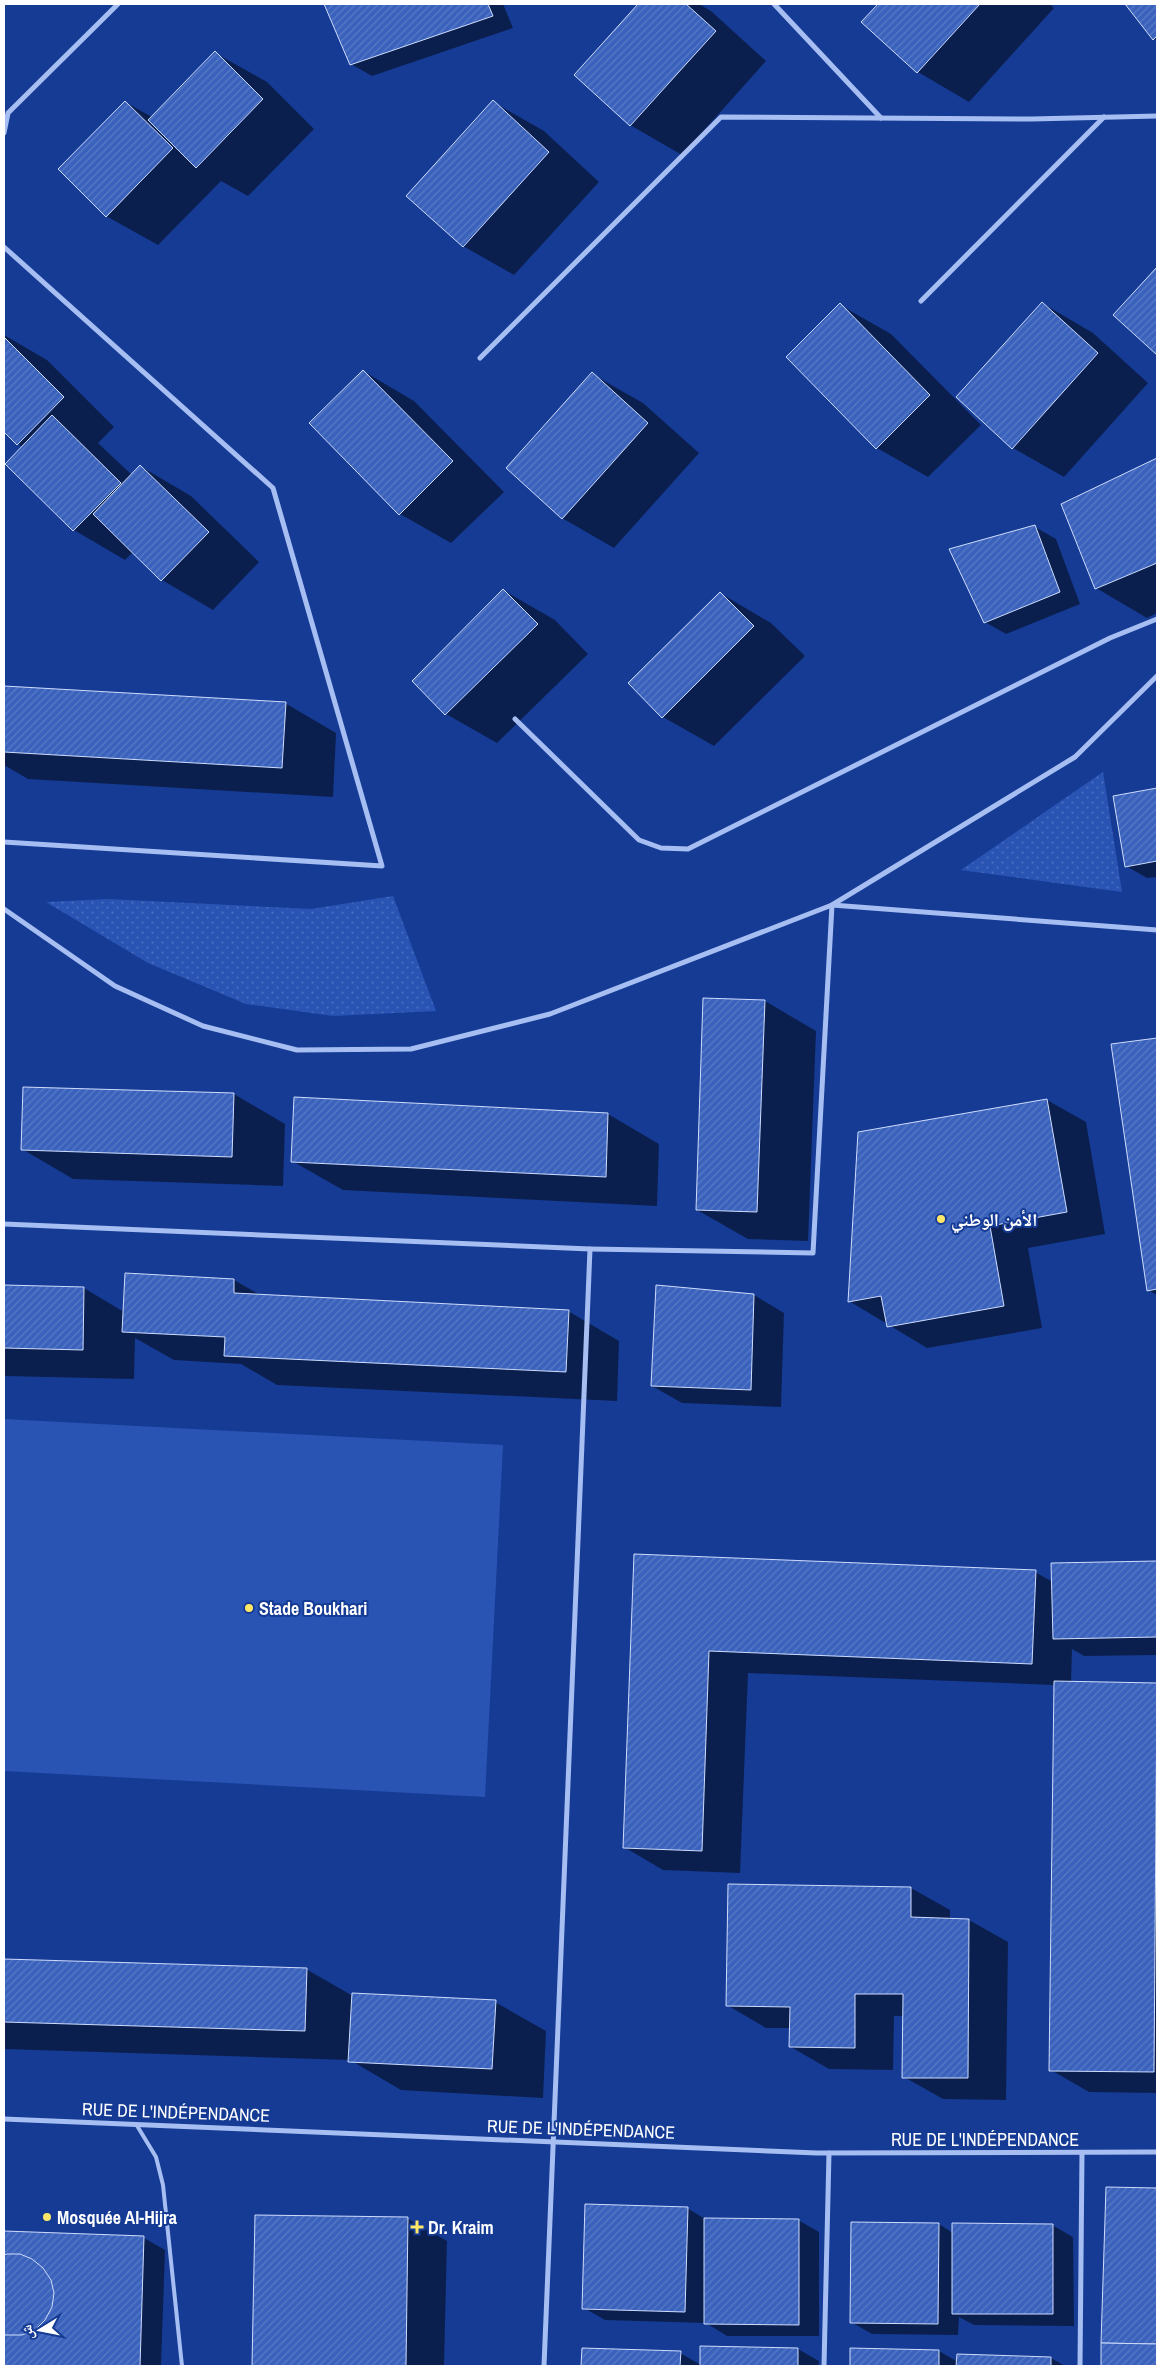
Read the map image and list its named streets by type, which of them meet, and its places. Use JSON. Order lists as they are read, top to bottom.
{
  "streets": {
    "street": ["RUE DE L'INDÉPENDANCE"]
  },
  "places": {
    "other": ["الأمن الوطني", "Stade Boukhari", "Mosquée Al-Hijra"],
    "health": ["Dr. Kraim"]
  },
  "north": "left"
}
